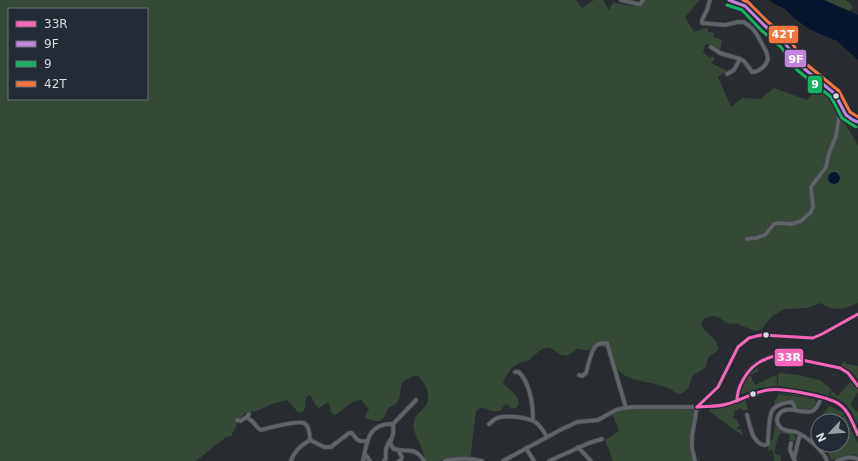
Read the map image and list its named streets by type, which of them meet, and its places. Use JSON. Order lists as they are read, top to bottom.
{
  "lines": [
    "transit line 9F",
    "transit line 42T",
    "transit line 9",
    "transit line 33R"
  ],
  "legend": [
    "33R",
    "9F",
    "9",
    "42T"
  ],
  "north": "bottom left"
}
